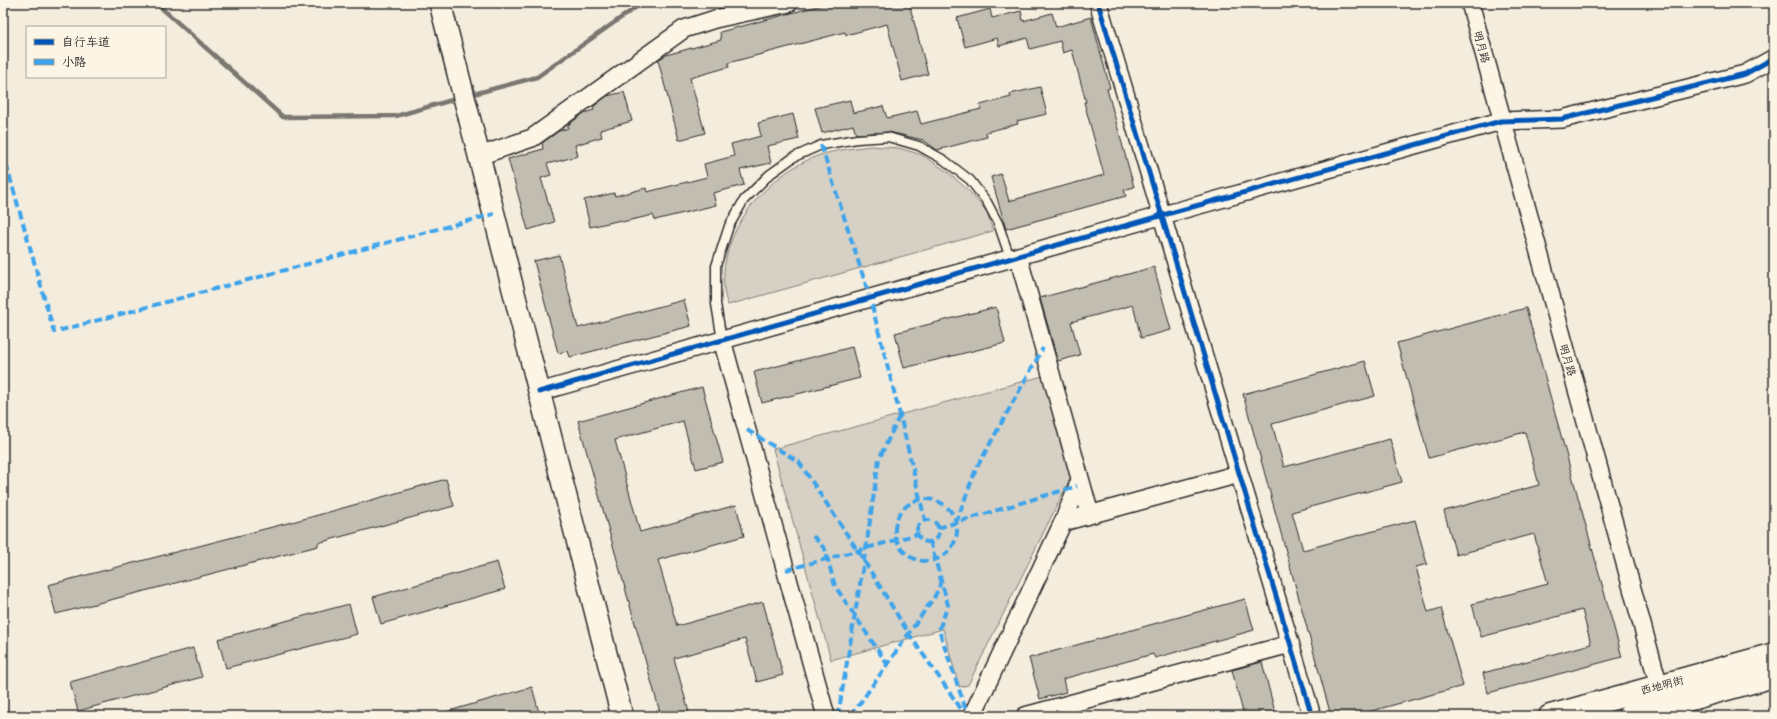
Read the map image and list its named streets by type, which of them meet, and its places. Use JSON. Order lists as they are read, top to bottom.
{
  "streets": {
    "main road": ["西地明街"],
    "street": ["明月路"]
  },
  "crossings": [
    ["明月路", "西地明街"]
  ],
  "legend": ["自行车道", "小路"]
}
